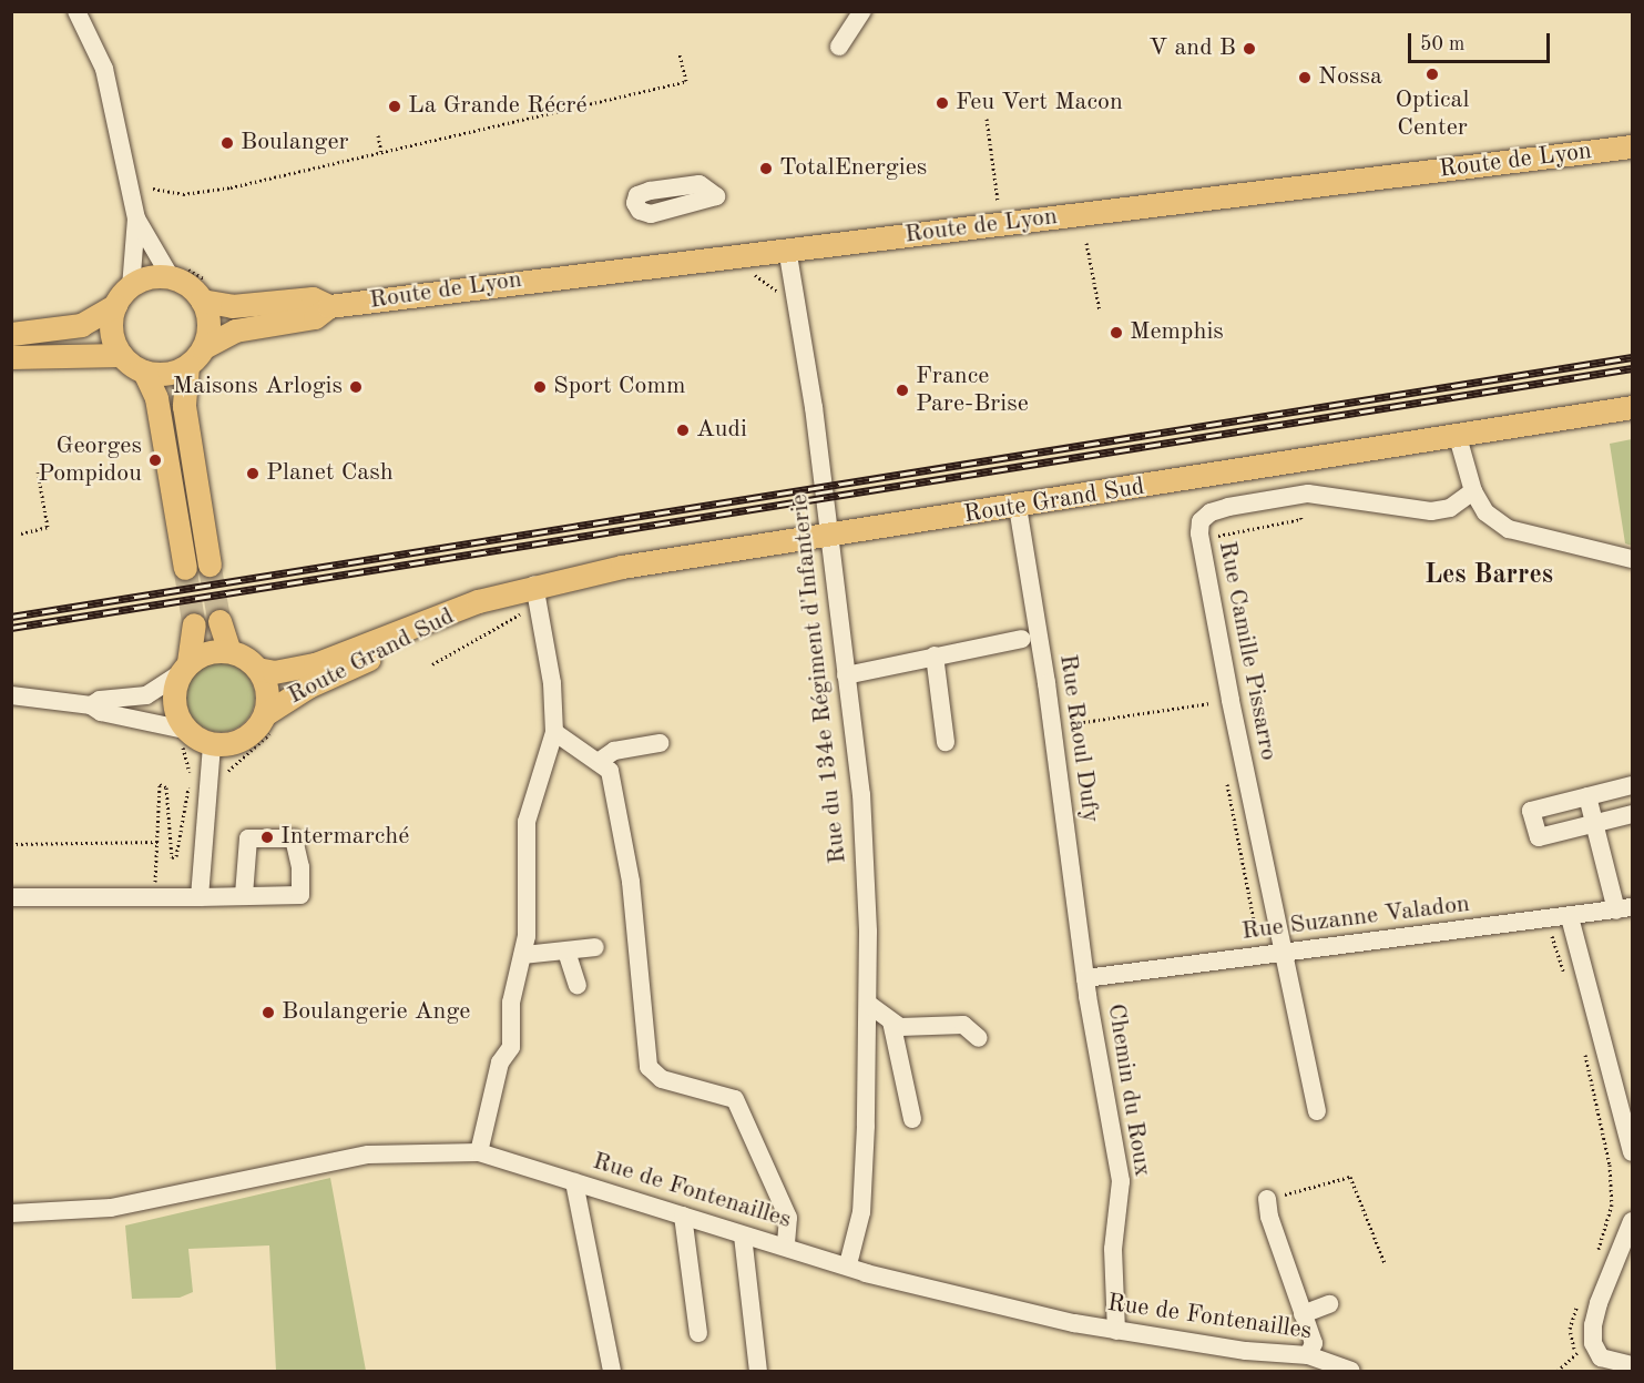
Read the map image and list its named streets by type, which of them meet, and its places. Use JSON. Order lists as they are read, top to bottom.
{
  "streets": {
    "main road": ["Route de Lyon", "Route Grand Sud"],
    "street": [
      "Rue Camille Pissarro",
      "Rue du 134e Régiment d'Infanterie",
      "Rue Raoul Dufy",
      "Rue Suzanne Valadon",
      "Chemin du Roux",
      "Rue de Fontenailles"
    ]
  },
  "crossings": [
    ["Route de Lyon", "Rue du 134e Régiment d'Infanterie"],
    ["Route Grand Sud", "Rue du 134e Régiment d'Infanterie"],
    ["Route Grand Sud", "Rue Raoul Dufy"],
    ["Rue Camille Pissarro", "Rue Suzanne Valadon"],
    ["Rue du 134e Régiment d'Infanterie", "Rue de Fontenailles"],
    ["Rue Raoul Dufy", "Rue Suzanne Valadon"],
    ["Rue Raoul Dufy", "Chemin du Roux"],
    ["Rue Suzanne Valadon", "Chemin du Roux"],
    ["Chemin du Roux", "Rue de Fontenailles"]
  ],
  "districts": ["Les Barres"],
  "places": [
    "V and B",
    "Optical Center",
    "Nossa",
    "Feu Vert Macon",
    "La Grande Récré",
    "Boulanger",
    "TotalEnergies",
    "Memphis",
    "Maisons Arlogis",
    "Sport Comm",
    "France Pare-Brise",
    "Audi",
    "Georges Pompidou",
    "Planet Cash",
    "Intermarché",
    "Boulangerie Ange"
  ],
  "scale_bar": "50 m"
}
